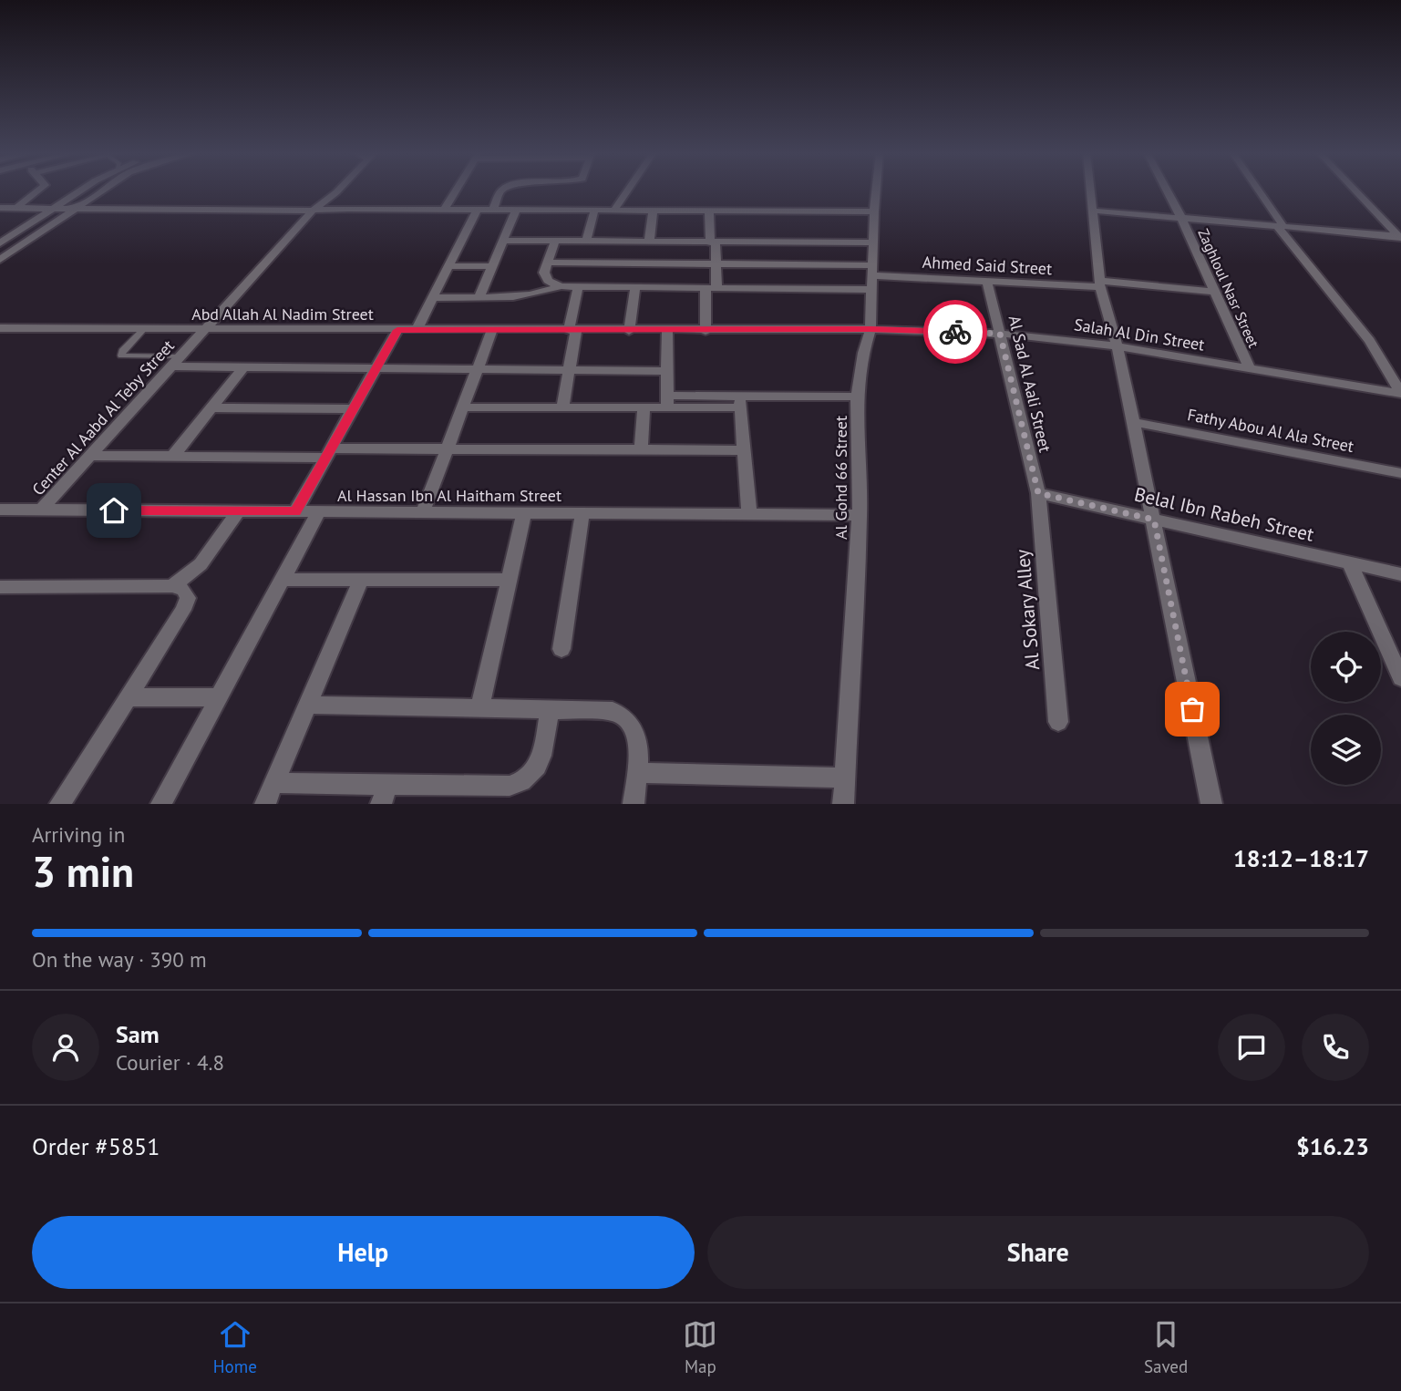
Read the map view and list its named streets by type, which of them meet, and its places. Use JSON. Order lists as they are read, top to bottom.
{
  "streets": {
    "street": [
      "Ahmed Said Street",
      "Zaghloul Nasr Street",
      "Abd Allah Al Nadim Street",
      "Salah Al Din Street",
      "Al Sad Al Aali Street",
      "Center Al Aabd Al Teby Street",
      "Fathy Abou Al Ala Street",
      "Al Gohd 66 Street",
      "Al Hassan Ibn Al Haitham Street",
      "Belal Ibn Rabeh Street",
      "Al Sokary Alley"
    ]
  },
  "crossings": [
    ["Ahmed Said Street", "Zaghloul Nasr Street"],
    ["Ahmed Said Street", "Al Sad Al Aali Street"],
    ["Ahmed Said Street", "Al Gohd 66 Street"],
    ["Zaghloul Nasr Street", "Salah Al Din Street"],
    ["Abd Allah Al Nadim Street", "Salah Al Din Street"],
    ["Abd Allah Al Nadim Street", "Center Al Aabd Al Teby Street"],
    ["Abd Allah Al Nadim Street", "Al Gohd 66 Street"],
    ["Salah Al Din Street", "Al Sad Al Aali Street"],
    ["Salah Al Din Street", "Al Gohd 66 Street"],
    ["Al Sad Al Aali Street", "Belal Ibn Rabeh Street"],
    ["Al Sad Al Aali Street", "Al Sokary Alley"],
    ["Center Al Aabd Al Teby Street", "Al Hassan Ibn Al Haitham Street"],
    ["Al Gohd 66 Street", "Al Hassan Ibn Al Haitham Street"],
    ["Belal Ibn Rabeh Street", "Al Sokary Alley"]
  ],
  "page": {
    "heading": ["3 min", "Arriving in", "18:12–18:17"],
    "panel": [
      "Sam",
      "Courier · 4.8",
      "Order #5851",
      "$16.23"
    ],
    "bar": "On the way · 390 m",
    "buttons": ["Help", "Share"],
    "tabs": ["Home", "Map", "Saved"]
  }
}
